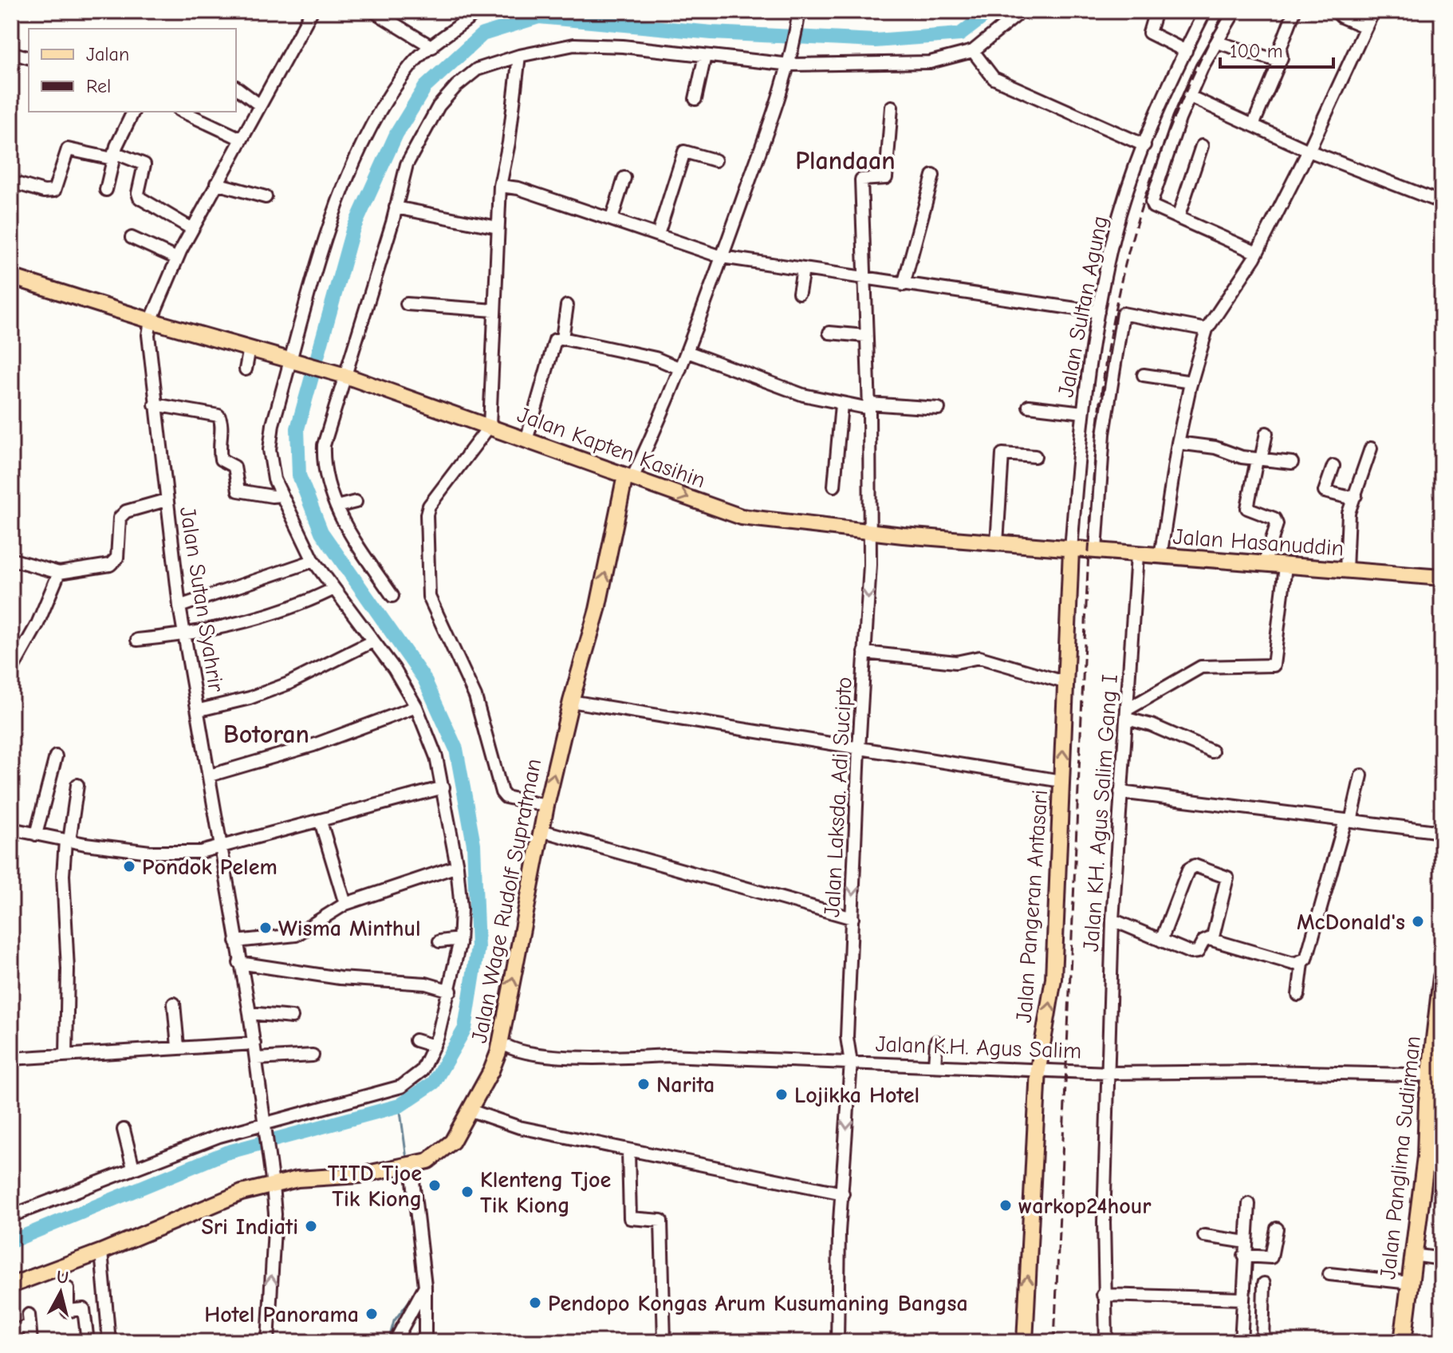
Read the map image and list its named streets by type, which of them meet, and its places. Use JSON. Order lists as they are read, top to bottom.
{
  "streets": {
    "highway": ["Jalan Panglima Sudirman"],
    "main road": [
      "Jalan Kapten Kasihin",
      "Jalan Hasanuddin",
      "Jalan Wage Rudolf Supratman",
      "Jalan Pangeran Antasari"
    ],
    "street": [
      "Jalan Sultan Agung",
      "Jalan Sutan Syahrir",
      "Jalan Laksda. Adi Sucipto",
      "Jalan KH. Agus Salim Gang I",
      "Jalan K.H. Agus Salim"
    ]
  },
  "crossings": [
    ["Jalan Sultan Agung", "Jalan Kapten Kasihin"],
    ["Jalan Sultan Agung", "Jalan Hasanuddin"],
    ["Jalan Sultan Agung", "Jalan Pangeran Antasari"],
    ["Jalan Kapten Kasihin", "Jalan Hasanuddin"],
    ["Jalan Kapten Kasihin", "Jalan Sutan Syahrir"],
    ["Jalan Kapten Kasihin", "Jalan Laksda. Adi Sucipto"],
    ["Jalan Kapten Kasihin", "Jalan Wage Rudolf Supratman"],
    ["Jalan Kapten Kasihin", "Jalan Pangeran Antasari"],
    ["Jalan Hasanuddin", "Jalan KH. Agus Salim Gang I"],
    ["Jalan Hasanuddin", "Jalan Pangeran Antasari"],
    ["Jalan Sutan Syahrir", "Jalan Wage Rudolf Supratman"],
    ["Jalan Laksda. Adi Sucipto", "Jalan K.H. Agus Salim"],
    ["Jalan KH. Agus Salim Gang I", "Jalan K.H. Agus Salim"],
    ["Jalan Wage Rudolf Supratman", "Jalan K.H. Agus Salim"],
    ["Jalan Pangeran Antasari", "Jalan K.H. Agus Salim"],
    ["Jalan K.H. Agus Salim", "Jalan Panglima Sudirman"]
  ],
  "one_way": ["Jalan Wage Rudolf Supratman", "Jalan Pangeran Antasari"],
  "districts": ["Plandaan", "Botoran"],
  "places": [
    "Pondok Pelem",
    "McDonald's",
    "Wisma Minthul",
    "Narita",
    "Lojikka Hotel",
    "TITD Tjoe Tik Kiong",
    "Klenteng Tjoe Tik Kiong",
    "warkop24hour",
    "Sri Indiati",
    "Pendopo Kongas Arum Kusumaning Bangsa",
    "Hotel Panorama"
  ],
  "legend": ["Jalan", "Rel"],
  "scale_bar": "100 m",
  "north": "top"
}
